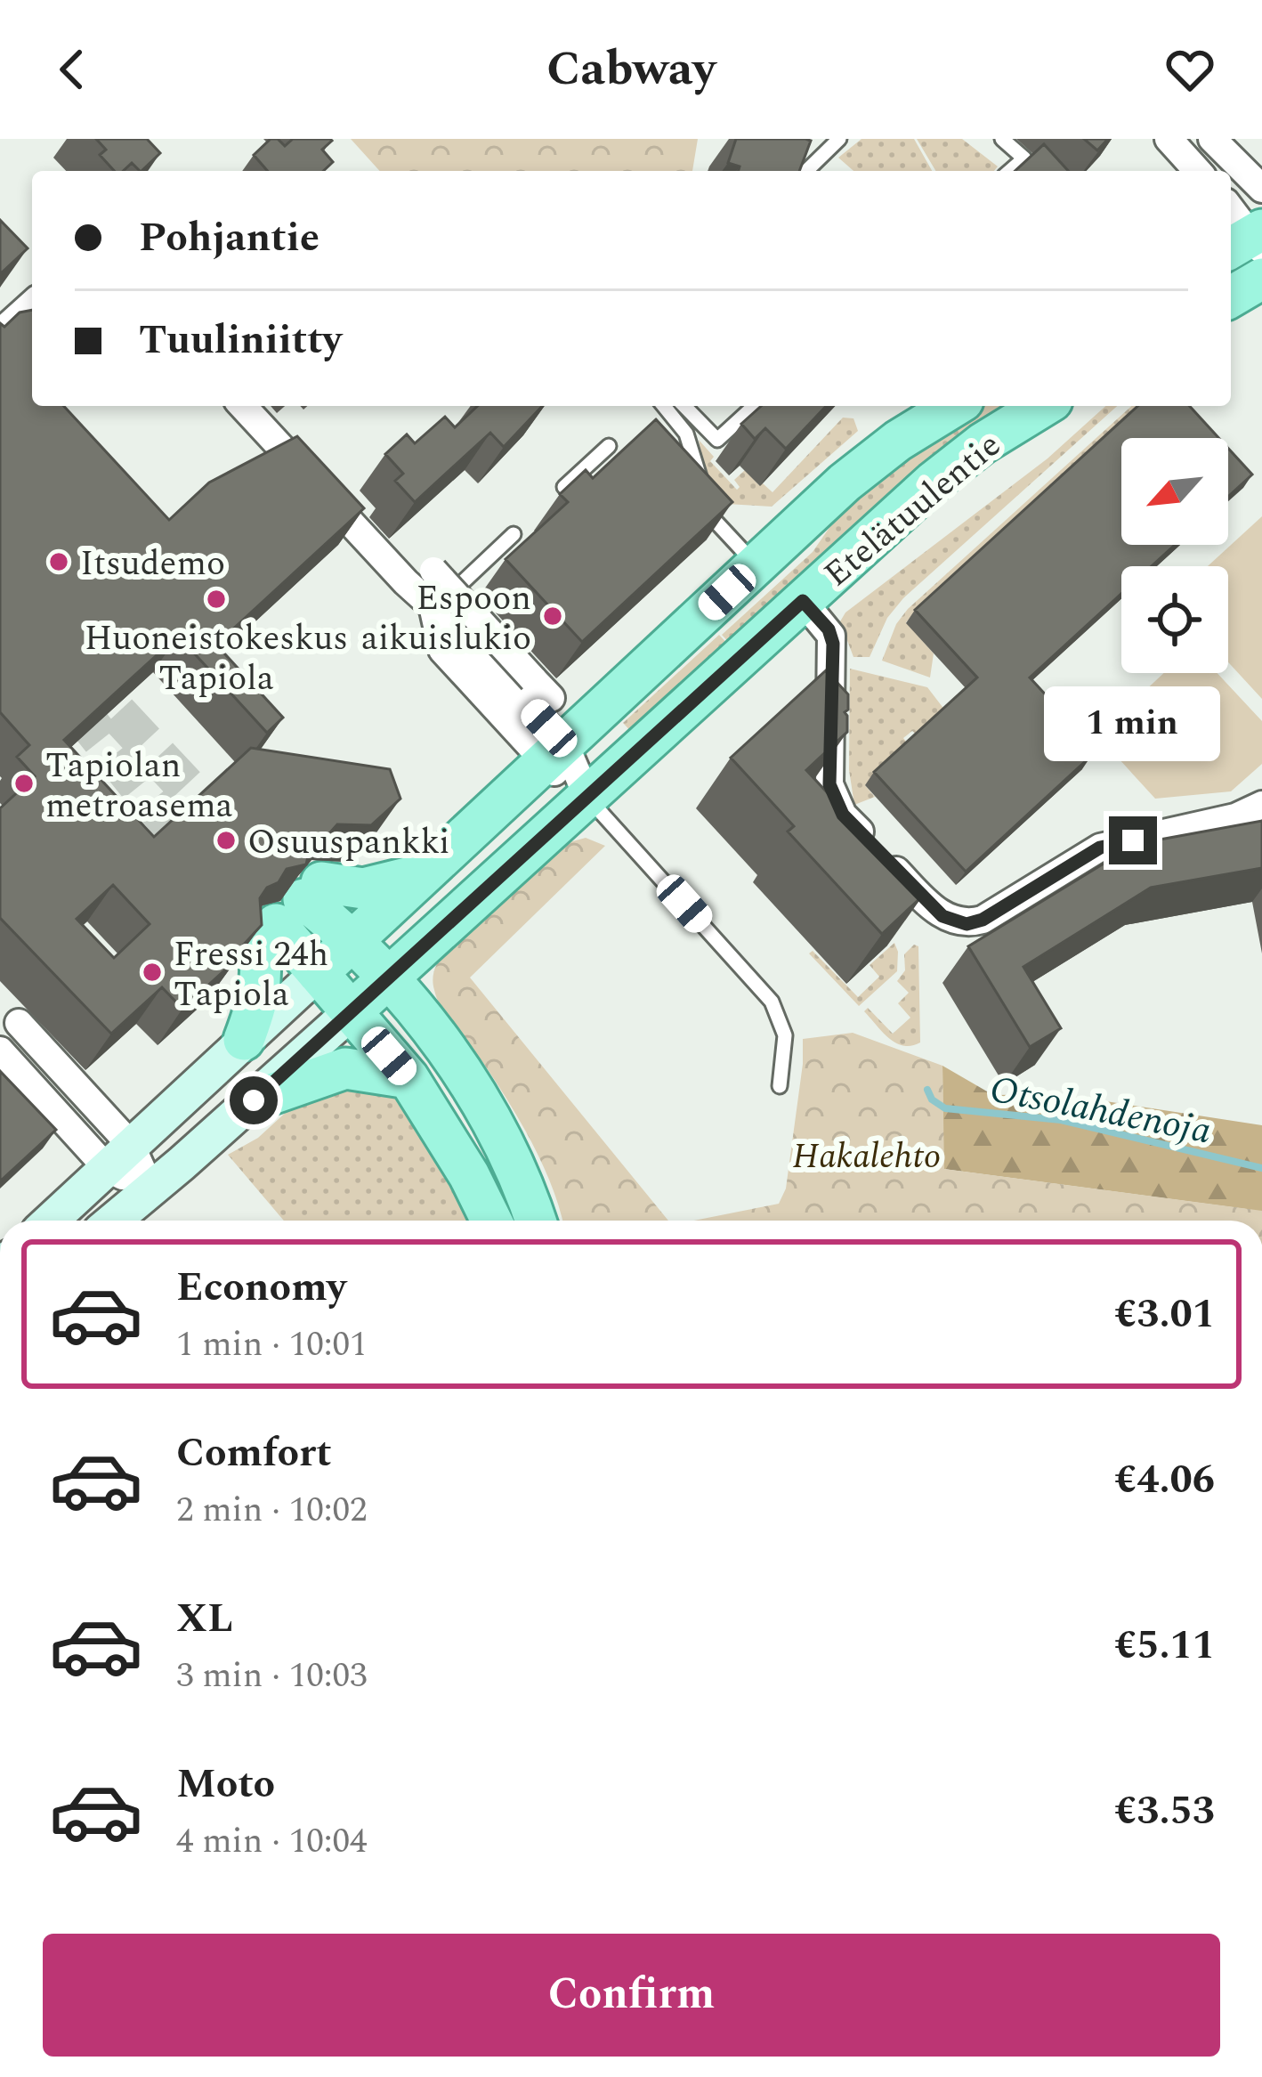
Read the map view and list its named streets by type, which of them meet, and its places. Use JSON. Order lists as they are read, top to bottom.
{
  "streets": {
    "main road": ["Etelätuulentie"]
  },
  "water": ["Otsolahdenoja"],
  "parks": ["Hakalehto"],
  "places": [
    "Itsudemo",
    "Huoneistokeskus Tapiola",
    "Espoon aikuislukio",
    "Tapiolan metroasema",
    "Osuuspankki",
    "Fressi 24h Tapiola"
  ],
  "north": "bottom left",
  "page": {
    "header": "Cabway",
    "banner": ["Pohjantie", "Tuuliniitty"],
    "bubble": "1 min",
    "list": [
      {
        "name": "Economy",
        "note": "1 min · 10:01",
        "value": "€3.01"
      },
      {
        "name": "Comfort",
        "note": "2 min · 10:02",
        "value": "€4.06"
      },
      {
        "name": "XL",
        "note": "3 min · 10:03",
        "value": "€5.11"
      },
      {
        "name": "Moto",
        "note": "4 min · 10:04",
        "value": "€3.53"
      }
    ],
    "buttons": "Confirm"
  }
}
